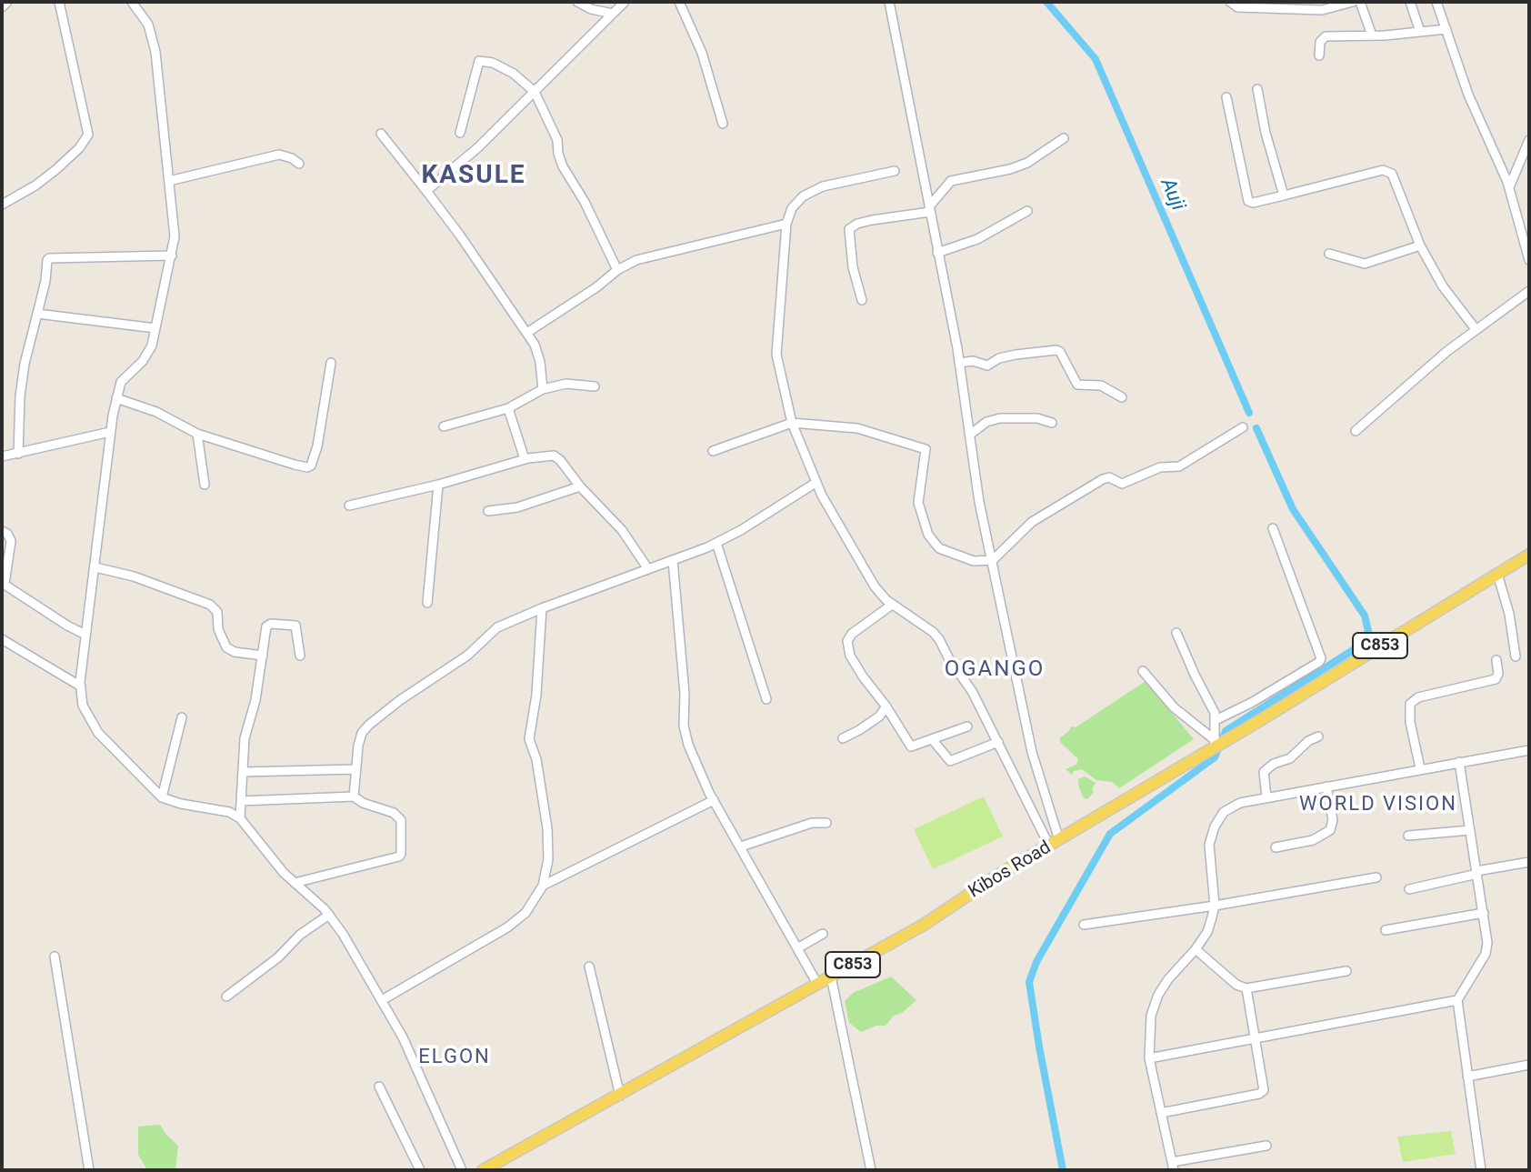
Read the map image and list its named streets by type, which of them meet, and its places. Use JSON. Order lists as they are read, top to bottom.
{
  "streets": {
    "main road": ["C853", "Kibos Road"]
  },
  "districts": [
    "KASULE",
    "OGANGO",
    "WORLD VISION",
    "ELGON"
  ],
  "water": ["Auji"]
}
